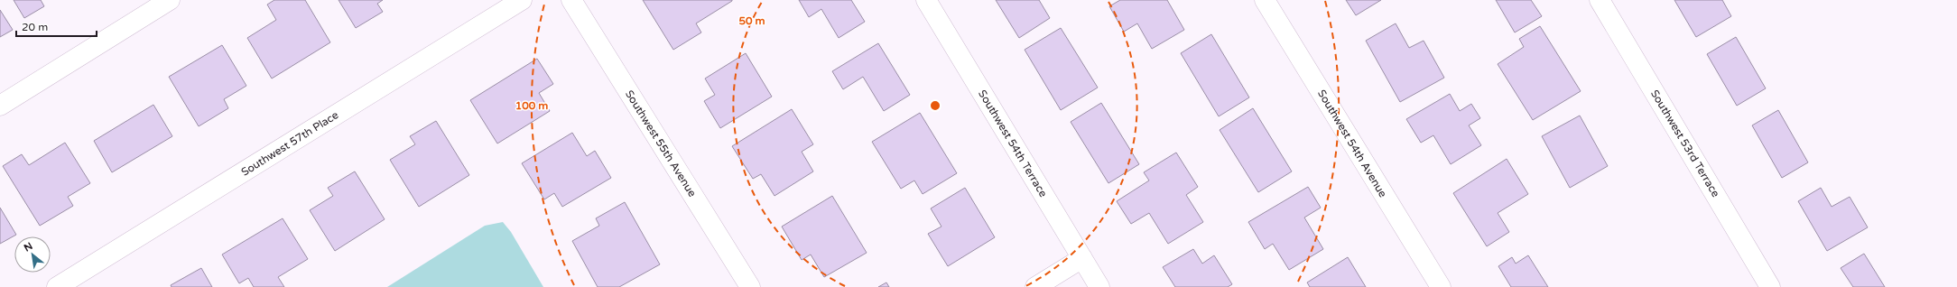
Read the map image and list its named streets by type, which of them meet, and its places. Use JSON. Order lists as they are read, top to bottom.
{
  "streets": {
    "street": [
      "Southwest 57th Place",
      "Southwest 55th Avenue",
      "Southwest 54th Terrace",
      "Southwest 54th Avenue",
      "Southwest 53rd Terrace"
    ]
  },
  "scale_bar": "20 m",
  "north": "top left",
  "rings": ["50 m", "100 m"]
}
